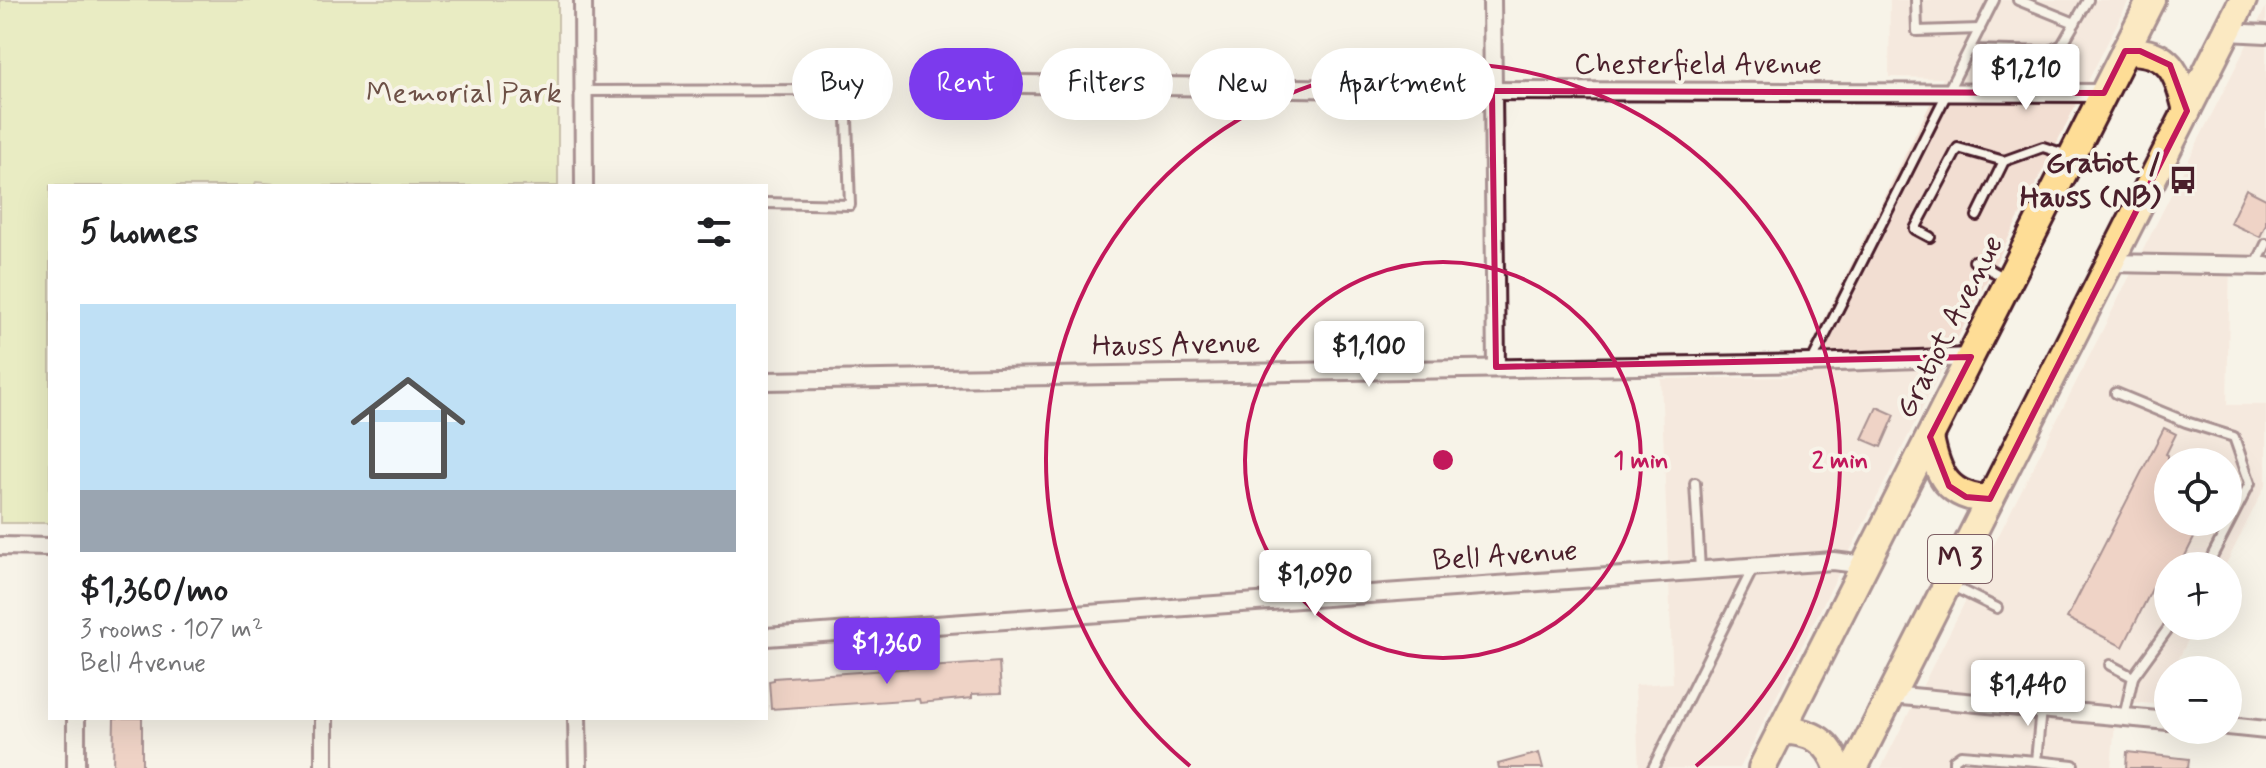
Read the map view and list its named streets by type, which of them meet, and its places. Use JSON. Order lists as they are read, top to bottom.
{
  "streets": {
    "main road": ["Gratiot Avenue", "M 3"],
    "street": ["Chesterfield Avenue", "Hauss Avenue", "Bell Avenue"]
  },
  "crossings": [
    ["Chesterfield Avenue", "Gratiot Avenue"],
    ["Gratiot Avenue", "Hauss Avenue"],
    ["Gratiot Avenue", "Bell Avenue"]
  ],
  "parks": ["Memorial Park"],
  "places": {
    "bus stop": ["Gratiot / Hauss (NB)"]
  },
  "page": {
    "price": [
      "$1,210",
      "$1,100",
      "$1,090",
      "$1,360",
      "$1,440"
    ],
    "chip": [
      "Buy",
      "Rent",
      "Filters",
      "New",
      "Apartment"
    ],
    "heading": "5 homes",
    "list": [
      {
        "name": "$1,360/mo",
        "note": "3 rooms · 107 m² · Bell Avenue"
      }
    ],
    "map_buttons": ["+", "−"]
  },
  "rings": ["1 min", "2 min"]
}
